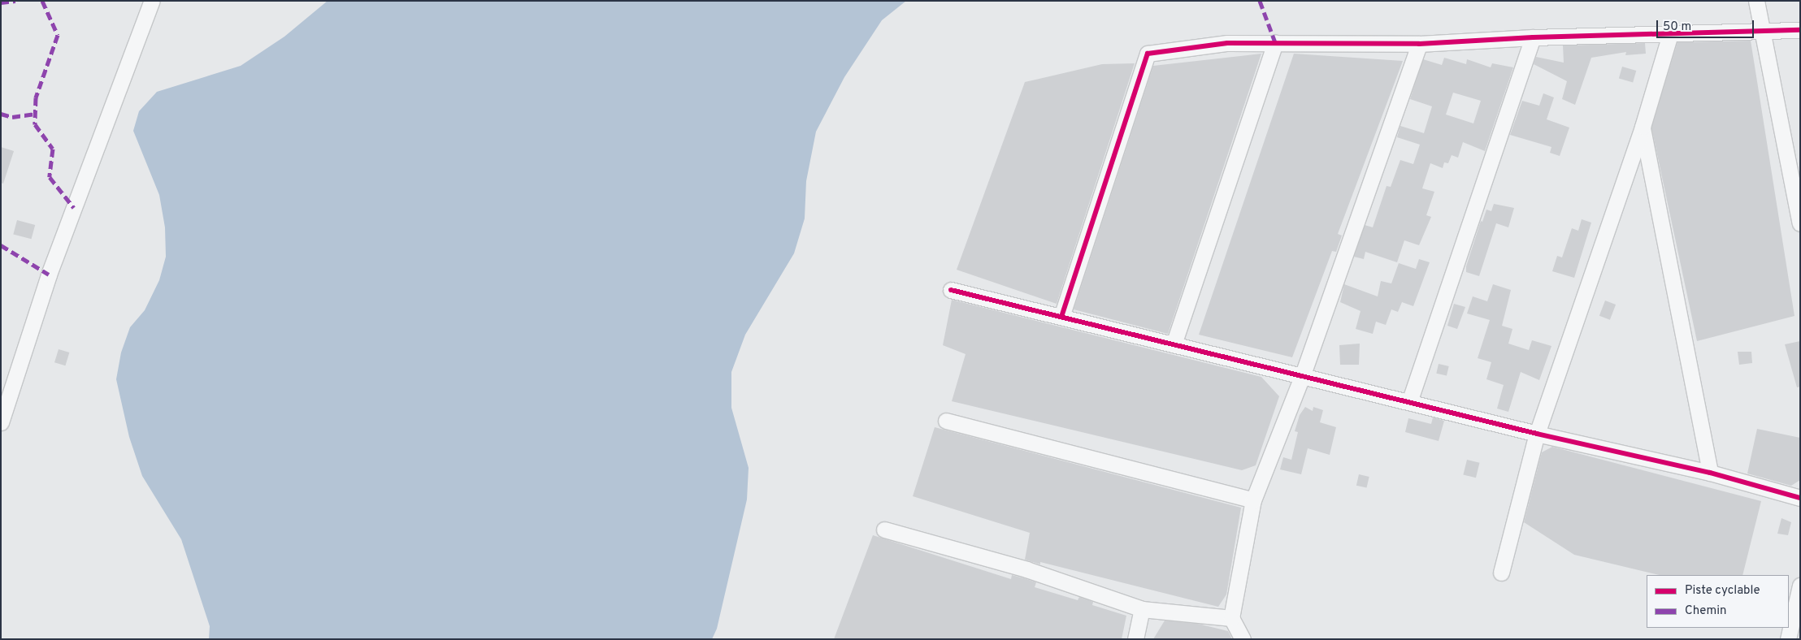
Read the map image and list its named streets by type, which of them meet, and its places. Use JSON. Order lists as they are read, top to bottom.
{
  "legend": ["Piste cyclable", "Chemin"],
  "scale_bar": "50 m"
}
